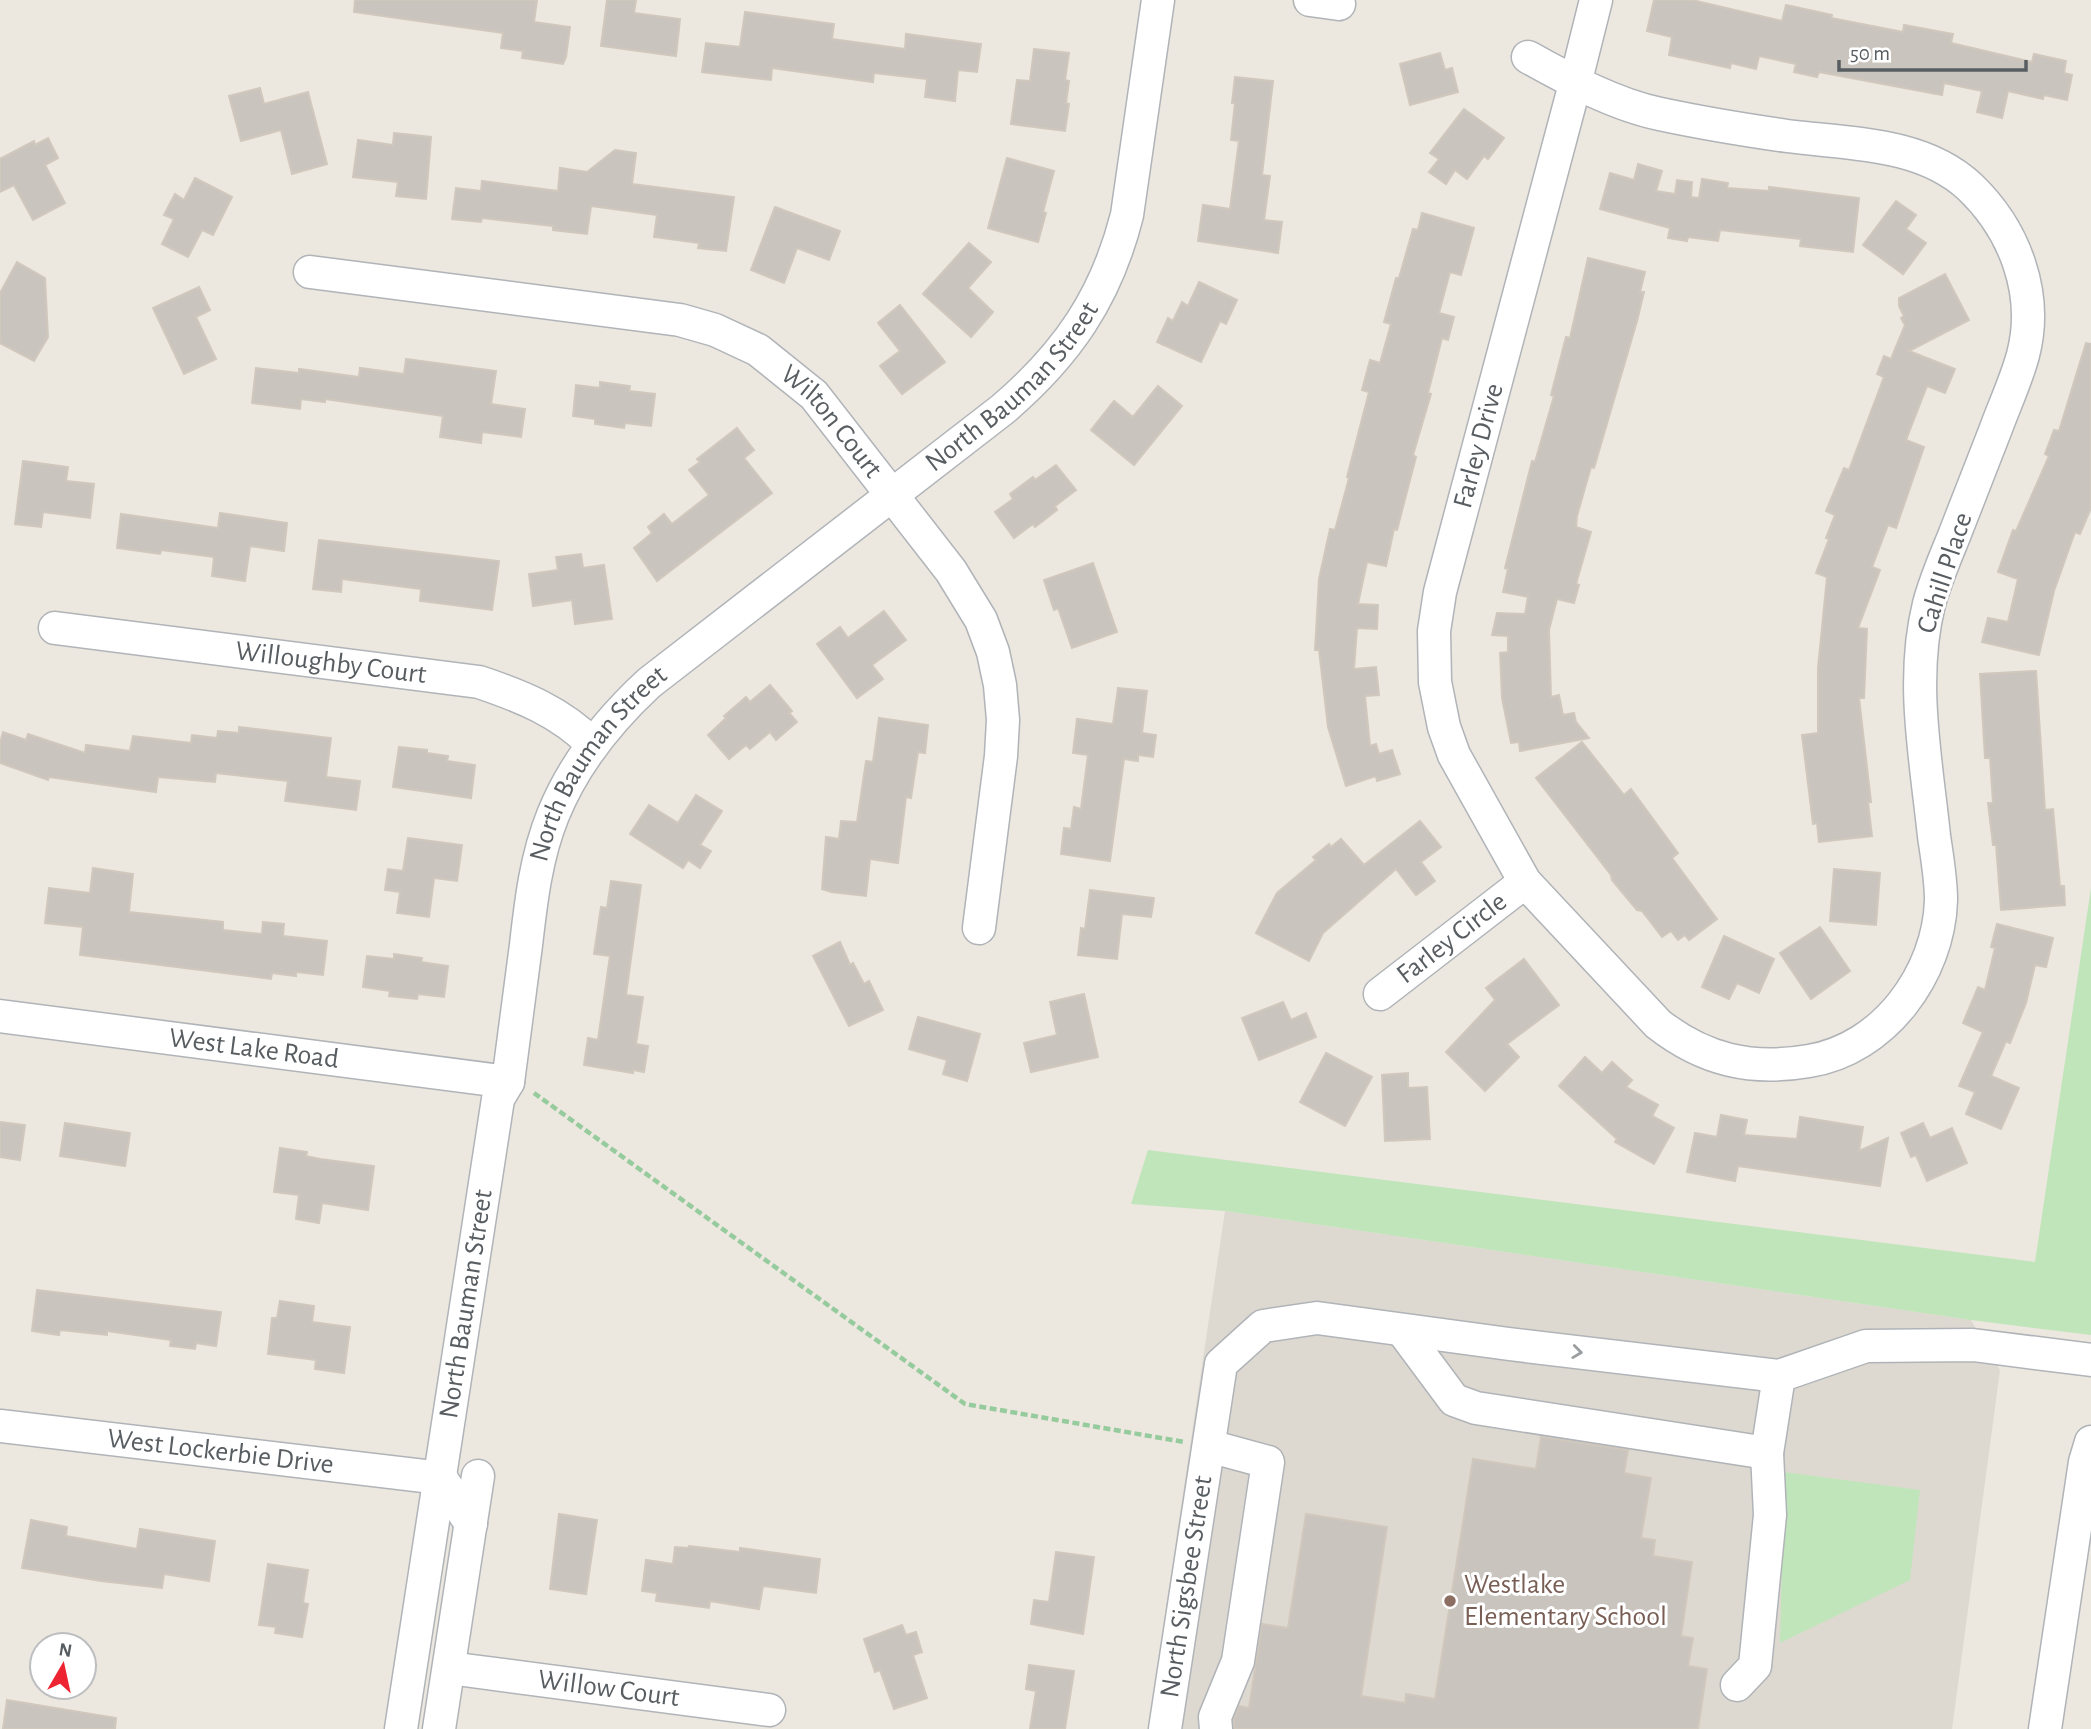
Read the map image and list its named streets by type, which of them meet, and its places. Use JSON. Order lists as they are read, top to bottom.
{
  "streets": {
    "street": [
      "North Bauman Street",
      "Wilton Court",
      "Farley Drive",
      "Cahill Place",
      "Willoughby Court",
      "Farley Circle",
      "West Lake Road",
      "West Lockerbie Drive",
      "North Sigsbee Street",
      "Willow Court"
    ]
  },
  "crossings": [
    ["North Bauman Street", "Wilton Court"],
    ["North Bauman Street", "Willoughby Court"],
    ["North Bauman Street", "West Lake Road"],
    ["North Bauman Street", "West Lockerbie Drive"],
    ["Farley Drive", "Cahill Place"],
    ["Farley Drive", "Farley Circle"],
    ["Cahill Place", "Farley Circle"]
  ],
  "places": ["Westlake Elementary School"],
  "scale_bar": "50 m",
  "north": "top"
}
